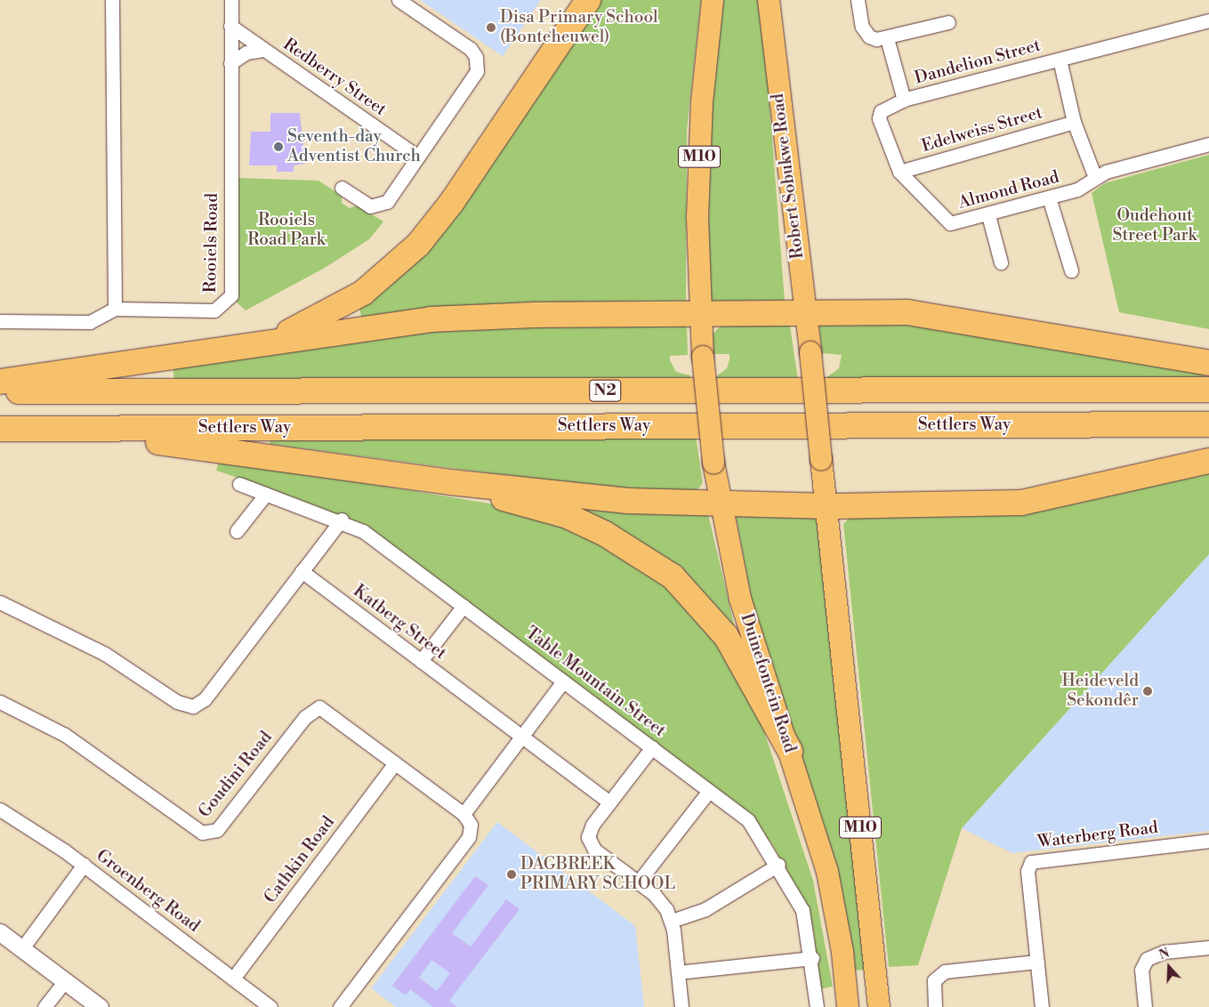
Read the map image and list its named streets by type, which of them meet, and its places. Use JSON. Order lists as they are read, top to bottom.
{
  "streets": {
    "highway": ["N2", "Settlers Way"],
    "main road": ["M10", "Robert Sobukwe Road", "Duinefontein Road"],
    "street": [
      "Dandelion Street",
      "Redberry Street",
      "Edelweiss Street",
      "Almond Road",
      "Rooiels Road",
      "Katberg Street",
      "Table Mountain Street",
      "Goudini Road",
      "Waterberg Road",
      "Cathkin Road",
      "Groenberg Road"
    ]
  },
  "crossings": [
    ["Dandelion Street", "Almond Road"],
    ["Redberry Street", "Rooiels Road"],
    ["Edelweiss Street", "Almond Road"],
    ["M10", "Robert Sobukwe Road"],
    ["M10", "Duinefontein Road"],
    ["Goudini Road", "Cathkin Road"],
    ["Cathkin Road", "Groenberg Road"]
  ],
  "parks": ["Oudehout Street Park", "Rooiels Road Park"],
  "places": [
    "Disa Primary School (Bonteheuwel)",
    "Seventh-day Adventist Church",
    "Heideveld Sekondêr",
    "DAGBREEK PRIMARY SCHOOL"
  ],
  "north": "top"
}
